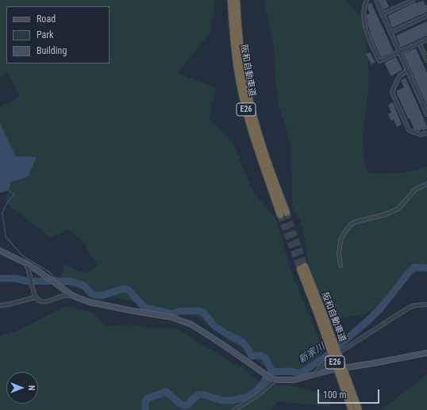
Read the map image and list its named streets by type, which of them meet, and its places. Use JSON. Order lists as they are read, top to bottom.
{
  "streets": {
    "highway": ["阪和自動車道", "E26"]
  },
  "water": ["新家川"],
  "legend": ["Road", "Park", "Building"],
  "scale_bar": "100 m",
  "north": "right"
}
